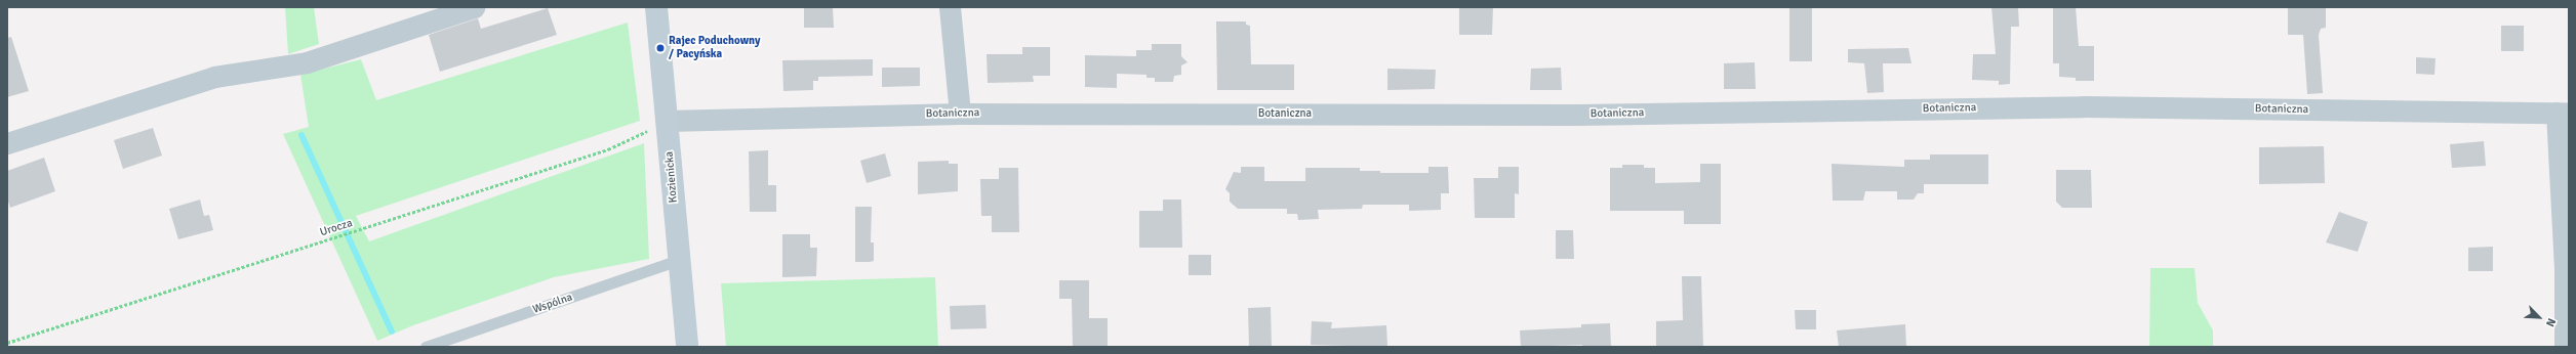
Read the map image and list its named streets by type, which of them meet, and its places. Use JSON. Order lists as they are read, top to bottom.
{
  "streets": {
    "main road": ["Kozienicka"],
    "street": ["Botaniczna"],
    "lane": ["Wspólna"],
    "path": ["Urocza"]
  },
  "crossings": [
    ["Botaniczna", "Kozienicka"],
    ["Botaniczna", "Urocza"],
    ["Kozienicka", "Urocza"],
    ["Kozienicka", "Wspólna"]
  ],
  "places": ["Rajec Poduchowny / Pacyńska"],
  "north": "bottom right"
}
